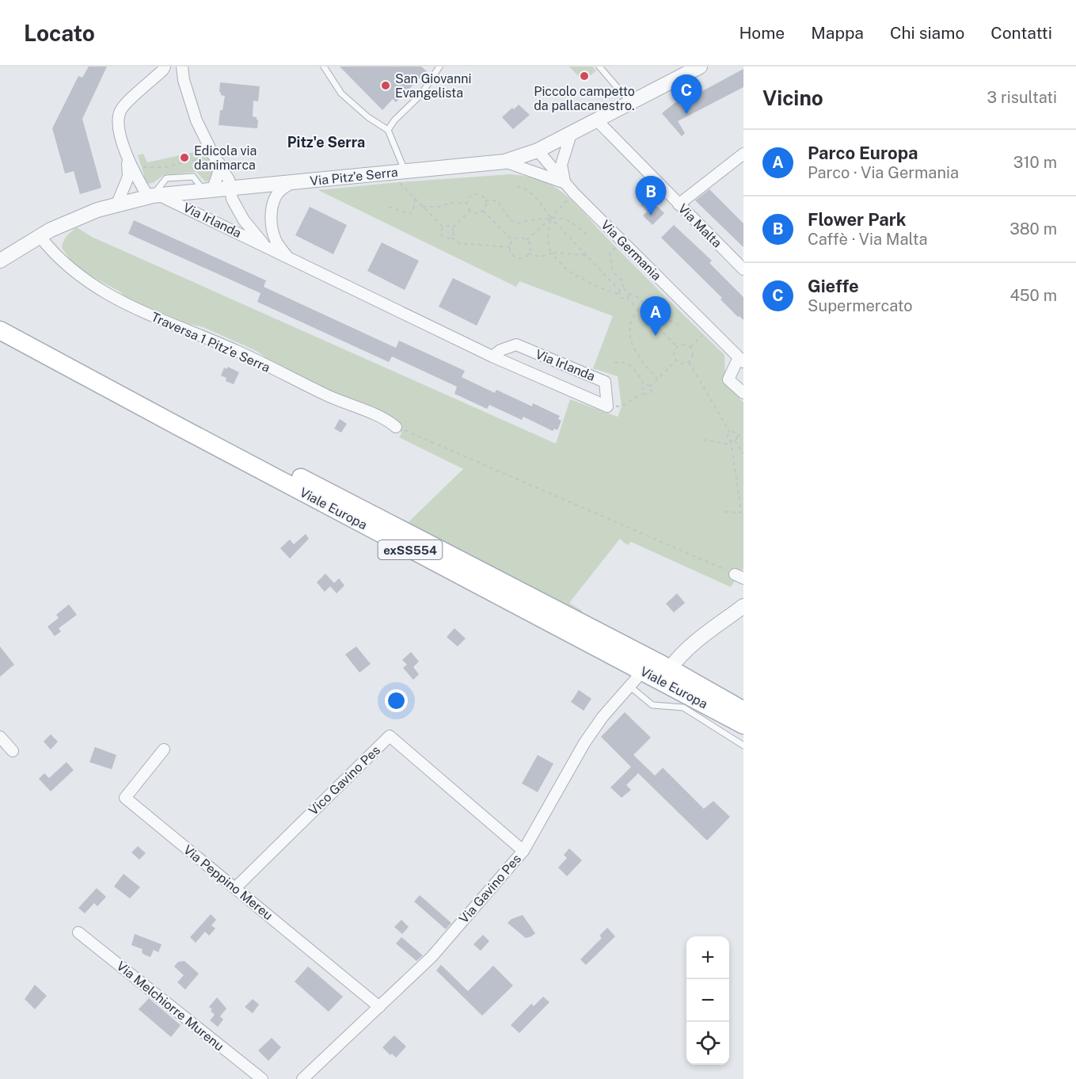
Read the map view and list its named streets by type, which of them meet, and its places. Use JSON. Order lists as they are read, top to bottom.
{
  "streets": {
    "main road": ["Viale Europa", "exSS554"],
    "street": [
      "Via Pitz'e Serra",
      "Via Irlanda",
      "Via Malta",
      "Via Germania",
      "Traversa 1 Pitz'e Serra",
      "Vico Gavino Pes",
      "Via Peppino Mereu",
      "Via Gavino Pes",
      "Via Melchiorre Murenu"
    ]
  },
  "crossings": [
    ["Via Pitz'e Serra", "Via Irlanda"],
    ["Via Pitz'e Serra", "Via Malta"],
    ["Via Pitz'e Serra", "Via Germania"],
    ["Via Pitz'e Serra", "Traversa 1 Pitz'e Serra"],
    ["Viale Europa", "Via Gavino Pes"],
    ["Vico Gavino Pes", "Via Peppino Mereu"],
    ["Vico Gavino Pes", "Via Gavino Pes"],
    ["Via Peppino Mereu", "Via Gavino Pes"]
  ],
  "districts": ["Pitz'e Serra"],
  "places": ["Piccolo campetto da pallacanestro.", "San Giovanni Evangelista", "Edicola via danimarca"],
  "page": {
    "header": "Locato",
    "nav": [
      "Home",
      "Mappa",
      "Chi siamo",
      "Contatti"
    ],
    "heading": ["Vicino", "3 risultati"],
    "pins": ["C", "B", "A"],
    "list": [
      {
        "mark": "A",
        "name": "Parco Europa",
        "note": "Parco · Via Germania",
        "value": "310 m"
      },
      {
        "mark": "B",
        "name": "Flower Park",
        "note": "Caffè · Via Malta",
        "value": "380 m"
      },
      {
        "mark": "C",
        "name": "Gieffe",
        "note": "Supermercato",
        "value": "450 m"
      }
    ],
    "map_buttons": ["+", "−"]
  }
}
